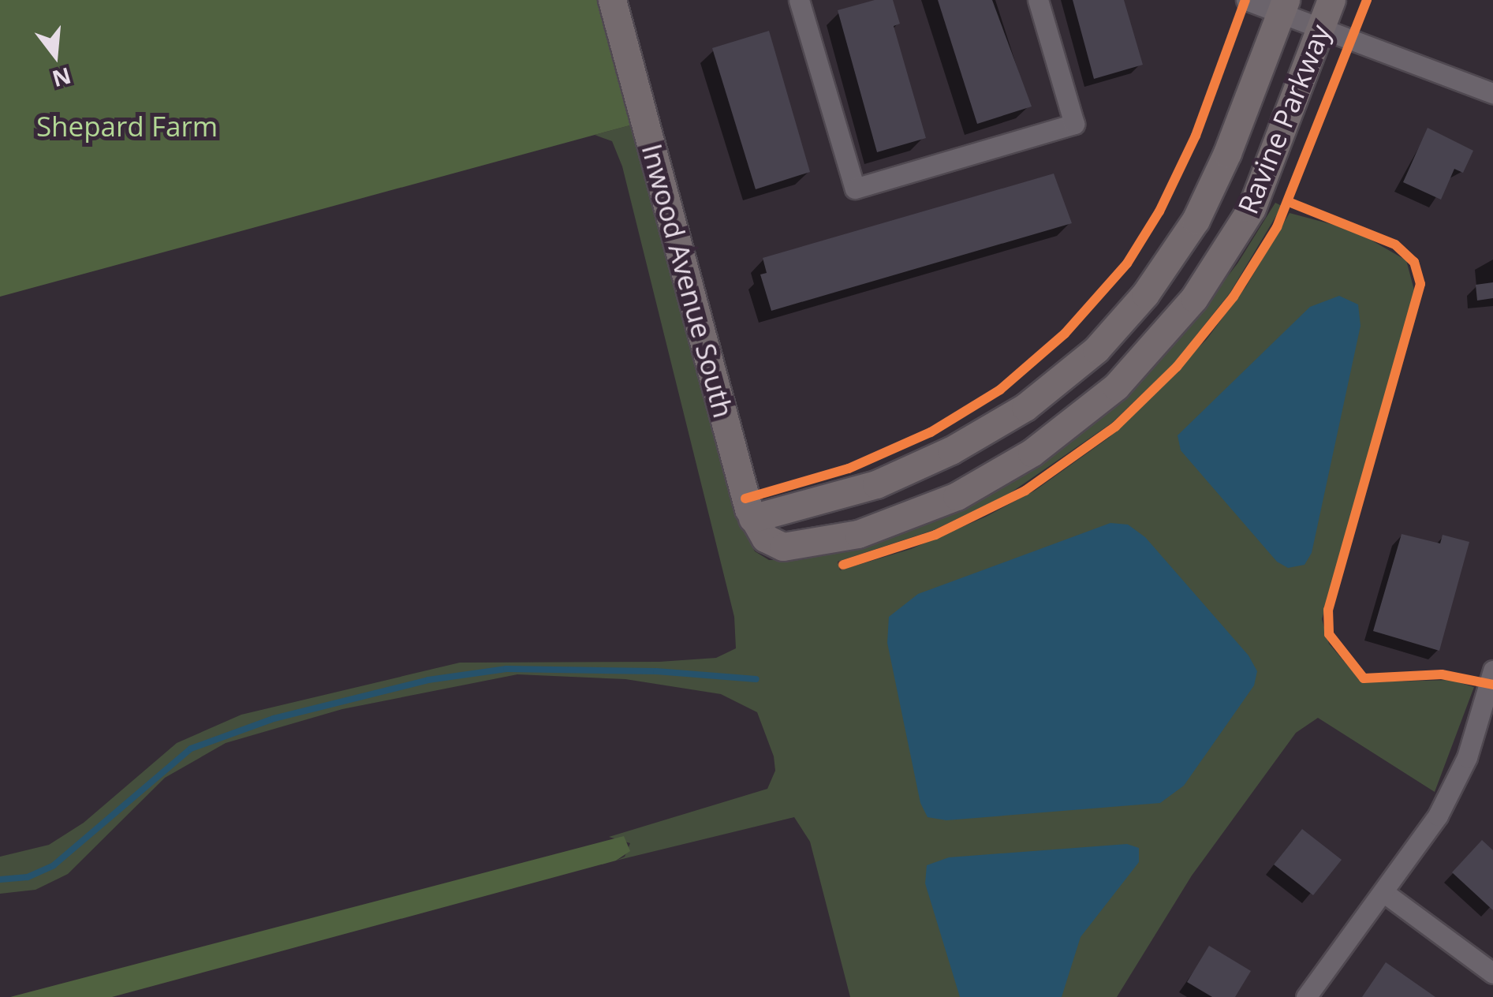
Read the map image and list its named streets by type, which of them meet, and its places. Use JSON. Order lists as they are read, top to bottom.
{
  "streets": {
    "street": ["Ravine Parkway", "Inwood Avenue South"]
  },
  "crossings": [
    ["Ravine Parkway", "Inwood Avenue South"]
  ],
  "parks": ["Shepard Farm"],
  "north": "bottom"
}
